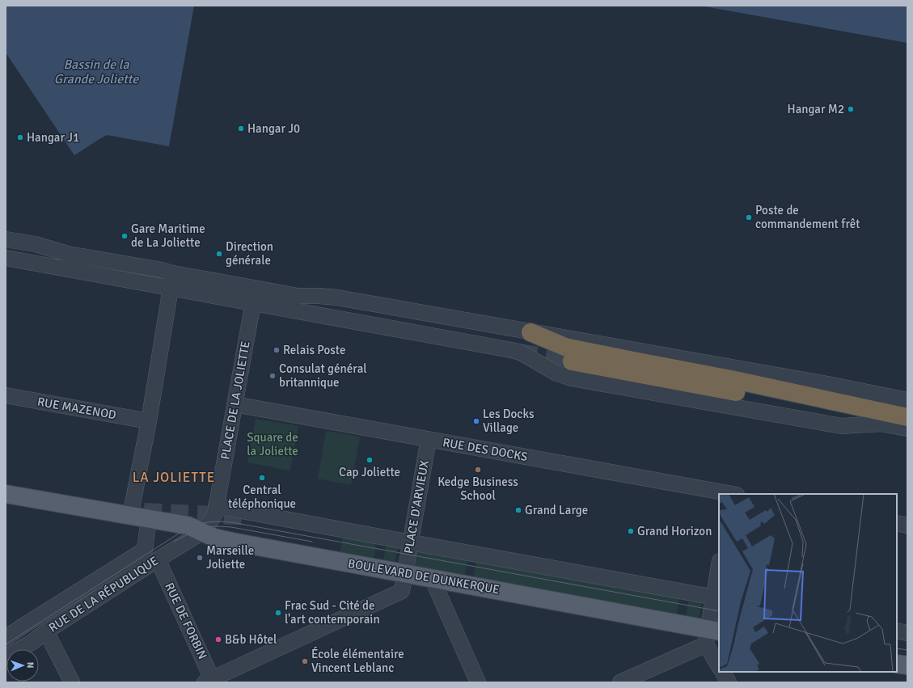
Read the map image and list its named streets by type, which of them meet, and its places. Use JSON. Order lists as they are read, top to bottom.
{
  "streets": {
    "main road": ["BOULEVARD DE DUNKERQUE"],
    "street": [
      "PLACE DE LA JOLIETTE",
      "RUE MAZENOD",
      "RUE DES DOCKS",
      "PLACE D'ARVIEUX",
      "RUE DE LA RÉPUBLIQUE",
      "RUE DE FORBIN"
    ]
  },
  "crossings": [
    ["PLACE DE LA JOLIETTE", "RUE DES DOCKS"],
    ["PLACE DE LA JOLIETTE", "BOULEVARD DE DUNKERQUE"],
    ["PLACE DE LA JOLIETTE", "RUE DE LA RÉPUBLIQUE"],
    ["RUE DES DOCKS", "PLACE D'ARVIEUX"],
    ["PLACE D'ARVIEUX", "BOULEVARD DE DUNKERQUE"],
    ["PLACE D'ARVIEUX", "RUE DE FORBIN"],
    ["BOULEVARD DE DUNKERQUE", "RUE DE LA RÉPUBLIQUE"],
    ["RUE DE LA RÉPUBLIQUE", "RUE DE FORBIN"]
  ],
  "districts": ["LA JOLIETTE"],
  "water": ["Bassin de la Grande Joliette"],
  "parks": ["Square de la Joliette"],
  "places": [
    "Hangar M2",
    "Hangar J0",
    "Hangar J1",
    "Poste de commandement frêt",
    "Gare Maritime de La Joliette",
    "Direction générale",
    "Relais Poste",
    "Consulat général britannique",
    "Les Docks Village",
    "Cap Joliette",
    "Kedge Business School",
    "Central téléphonique",
    "Grand Large",
    "Grand Horizon",
    "Marseille Joliette",
    "Frac Sud - Cité de l'art contemporain",
    "B&b Hôtel",
    "École élémentaire Vincent Leblanc"
  ],
  "north": "right"
}
